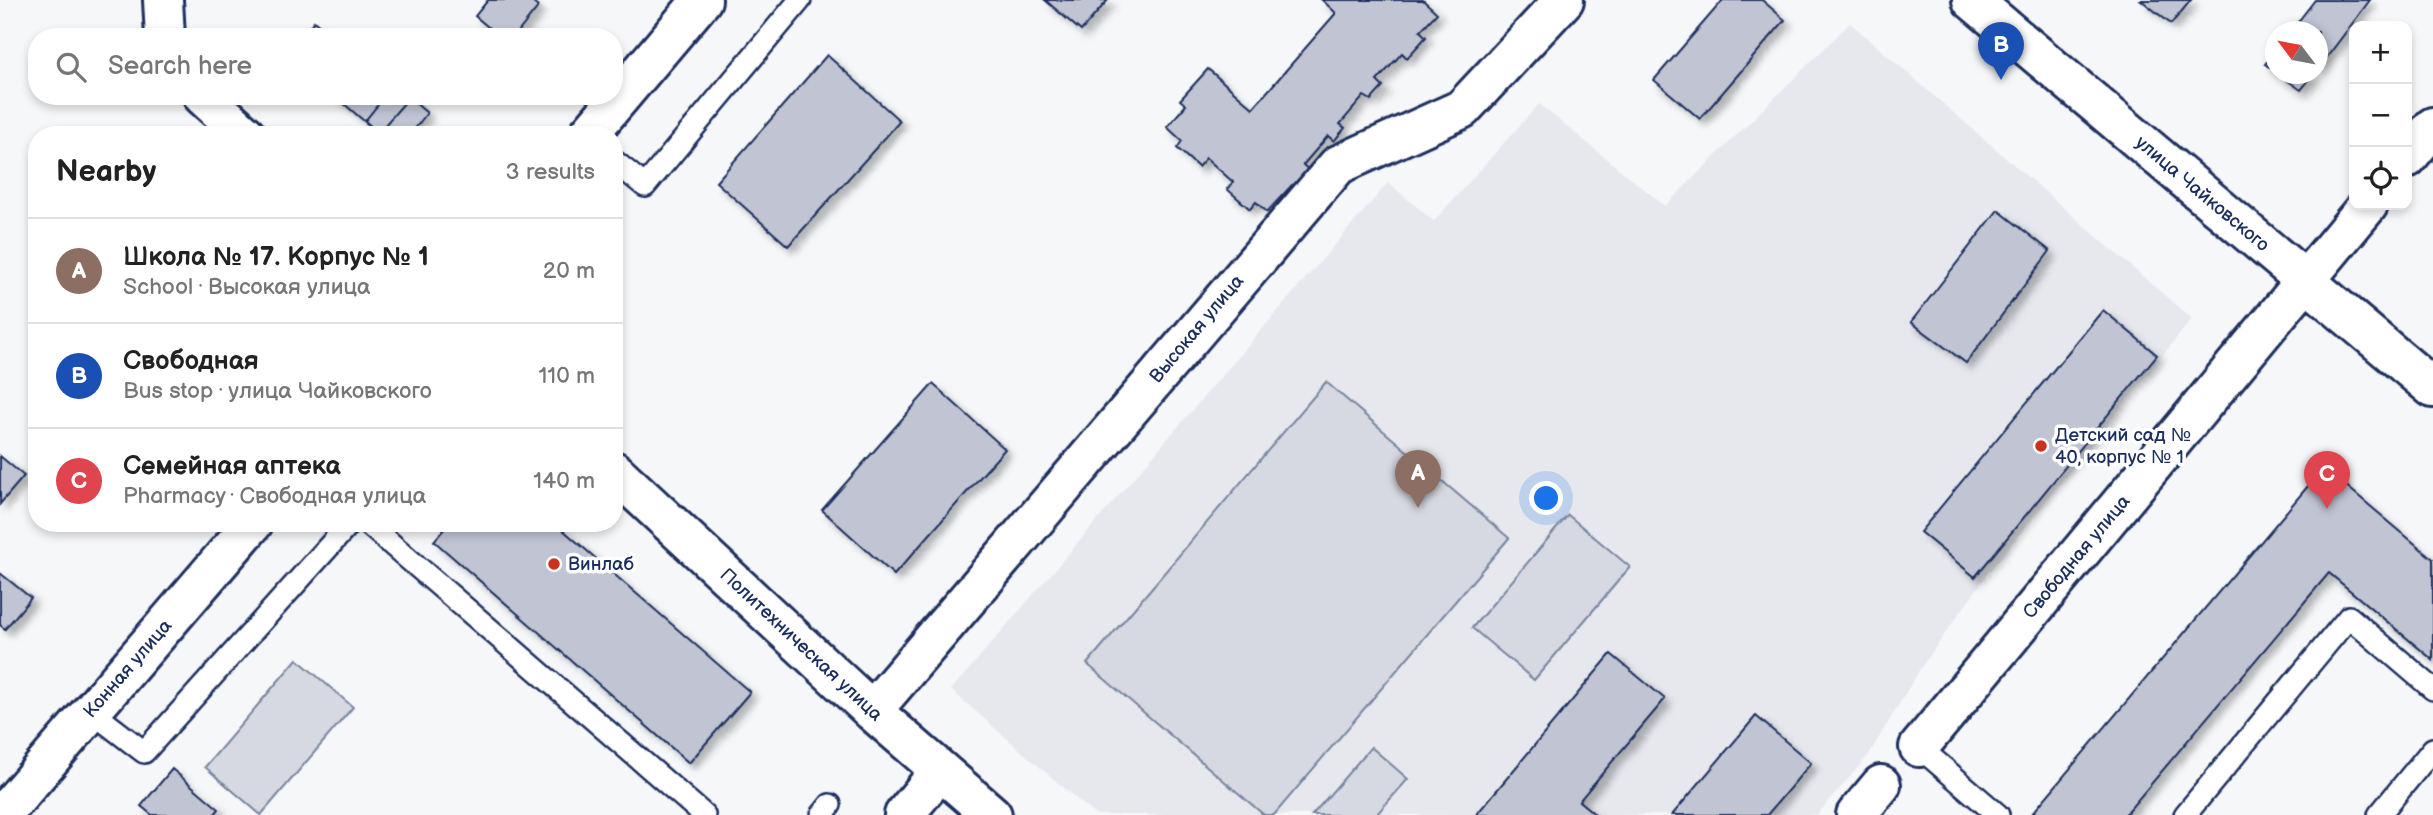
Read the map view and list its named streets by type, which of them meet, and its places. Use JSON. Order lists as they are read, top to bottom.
{
  "streets": {
    "street": [
      "улица Чайковского",
      "Высокая улица",
      "Свободная улица",
      "Политехническая улица",
      "Конная улица"
    ]
  },
  "crossings": [
    ["улица Чайковского", "Свободная улица"],
    ["Высокая улица", "Политехническая улица"]
  ],
  "places": ["Детский сад № 40, корпус № 1", "Винлаб"],
  "north": "top left",
  "page": {
    "map_buttons": ["+", "−"],
    "pins": ["B", "A", "C"],
    "search": "Search here",
    "heading": ["Nearby", "3 results"],
    "list": [
      {
        "mark": "A",
        "name": "Школа № 17. Корпус № 1",
        "note": "School · Высокая улица",
        "value": "20 m"
      },
      {
        "mark": "B",
        "name": "Свободная",
        "note": "Bus stop · улица Чайковского",
        "value": "110 m"
      },
      {
        "mark": "C",
        "name": "Семейная аптека",
        "note": "Pharmacy · Свободная улица",
        "value": "140 m"
      }
    ]
  }
}
